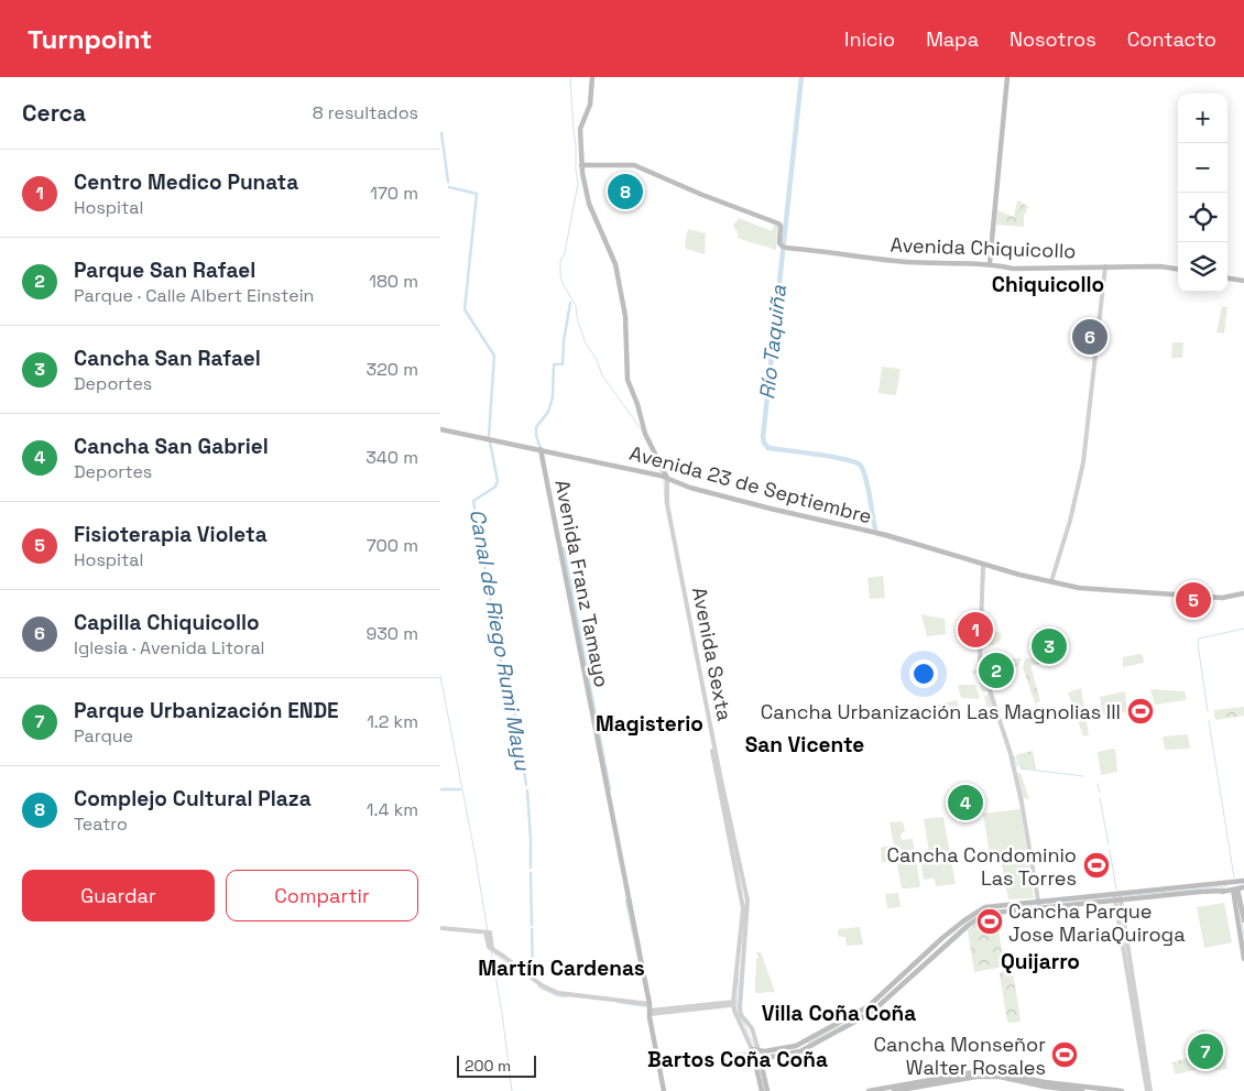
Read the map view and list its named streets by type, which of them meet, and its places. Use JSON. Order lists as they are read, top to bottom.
{
  "streets": {
    "main road": [
      "Avenida Chiquicollo",
      "Avenida 23 de Septiembre",
      "Avenida Franz Tamayo",
      "Avenida Sexta"
    ]
  },
  "crossings": [
    ["Avenida 23 de Septiembre", "Avenida Franz Tamayo"],
    ["Avenida 23 de Septiembre", "Avenida Sexta"]
  ],
  "districts": [
    "Chiquicollo",
    "Magisterio",
    "San Vicente",
    "Quijarro",
    "Martín Cardenas",
    "Villa Coña Coña",
    "Bartos Coña Coña"
  ],
  "water": ["Río Taquiña", "Canal de Riego Rumi Mayu"],
  "places": {
    "sports": [
      "Cancha Urbanización Las Magnolias III",
      "Cancha Condominio Las Torres",
      "Cancha Parque Jose MariaQuiroga",
      "Cancha Monseñor Walter Rosales"
    ]
  },
  "scale_bar": "200 m",
  "page": {
    "header": "Turnpoint",
    "nav": [
      "Inicio",
      "Mapa",
      "Nosotros",
      "Contacto"
    ],
    "heading": ["Cerca", "8 resultados"],
    "map_buttons": ["+", "−"],
    "list": [
      {
        "mark": "1",
        "name": "Centro Medico Punata",
        "note": "Hospital",
        "value": "170 m"
      },
      {
        "mark": "2",
        "name": "Parque San Rafael",
        "note": "Parque · Calle Albert Einstein",
        "value": "180 m"
      },
      {
        "mark": "3",
        "name": "Cancha San Rafael",
        "note": "Deportes",
        "value": "320 m"
      },
      {
        "mark": "4",
        "name": "Cancha San Gabriel",
        "note": "Deportes",
        "value": "340 m"
      },
      {
        "mark": "5",
        "name": "Fisioterapia Violeta",
        "note": "Hospital",
        "value": "700 m"
      },
      {
        "mark": "6",
        "name": "Capilla Chiquicollo",
        "note": "Iglesia · Avenida Litoral",
        "value": "930 m"
      },
      {
        "mark": "7",
        "name": "Parque Urbanización ENDE",
        "note": "Parque",
        "value": "1.2 km"
      },
      {
        "mark": "8",
        "name": "Complejo Cultural Plaza",
        "note": "Teatro",
        "value": "1.4 km"
      }
    ],
    "pins": [
      "8",
      "6",
      "5",
      "1",
      "3",
      "2",
      "4",
      "7"
    ],
    "buttons": ["Guardar", "Compartir"],
    "scale": "200 m"
  }
}
